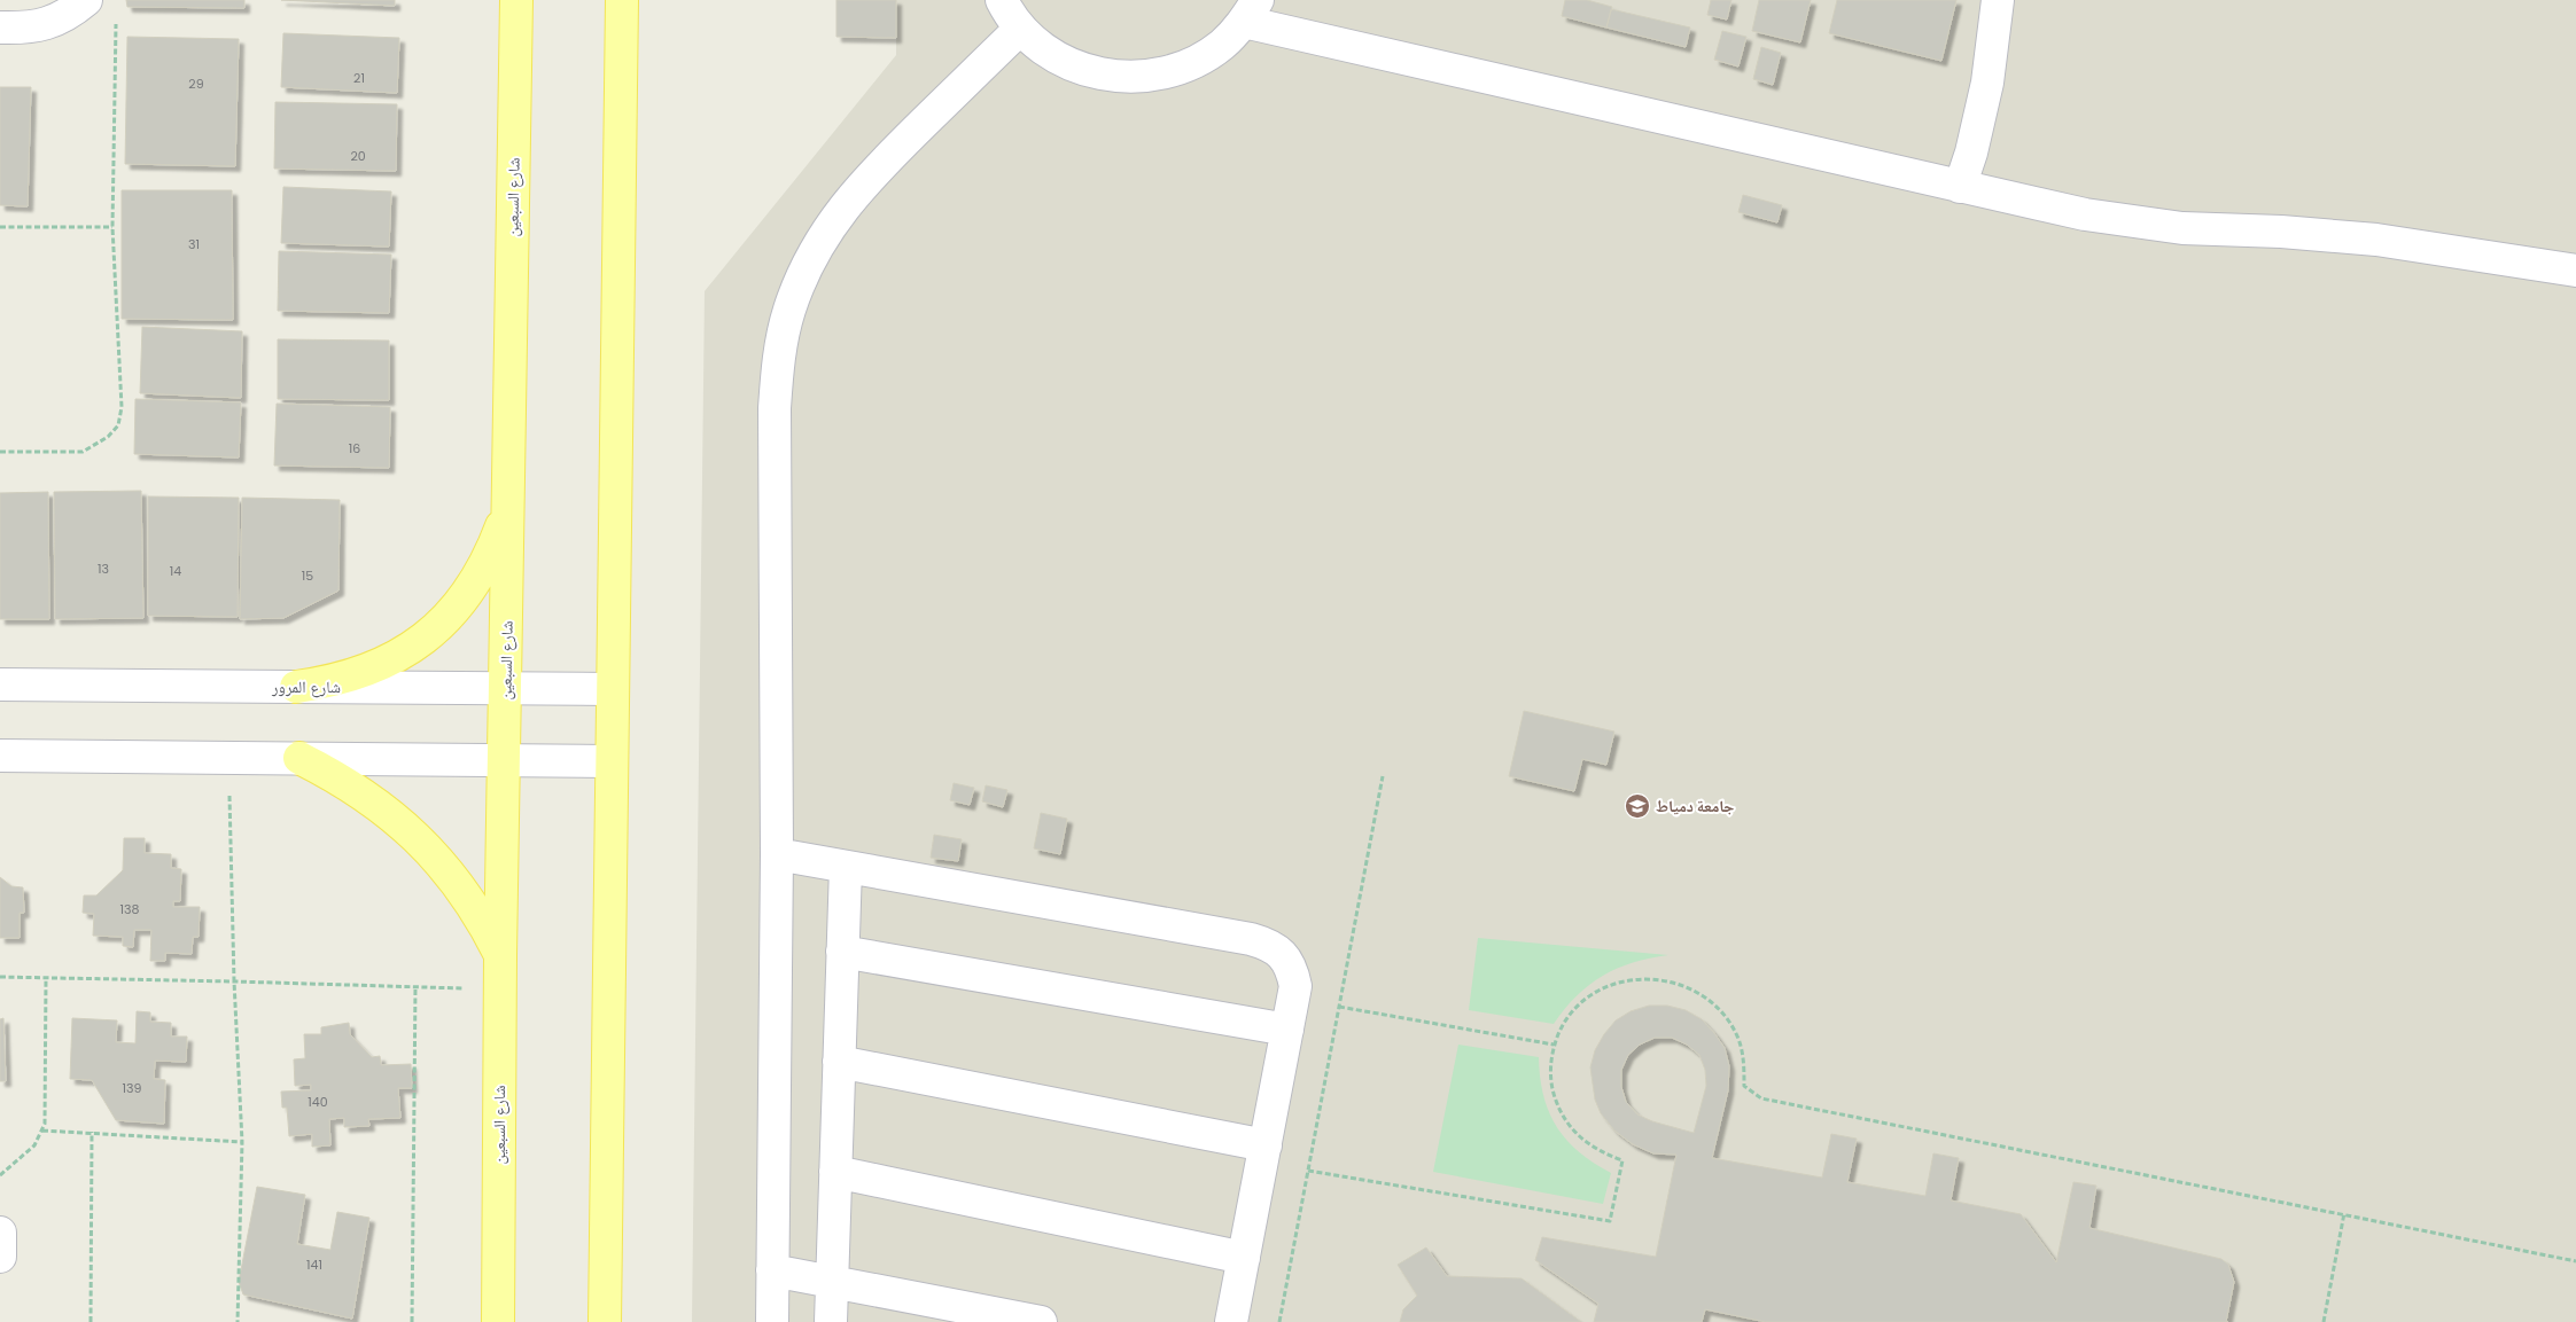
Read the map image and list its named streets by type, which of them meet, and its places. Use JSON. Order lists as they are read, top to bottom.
{
  "streets": {
    "main road": ["شارع السبعين"],
    "street": ["شارع المرور"]
  },
  "crossings": [
    ["شارع السبعين", "شارع المرور"]
  ],
  "places": {
    "school or university": ["جامعة دمياط"]
  },
  "house_numbers": [
    "21",
    "29",
    "20",
    "31",
    "16",
    "13",
    "14",
    "15",
    "138",
    "139",
    "140",
    "141"
  ]
}
